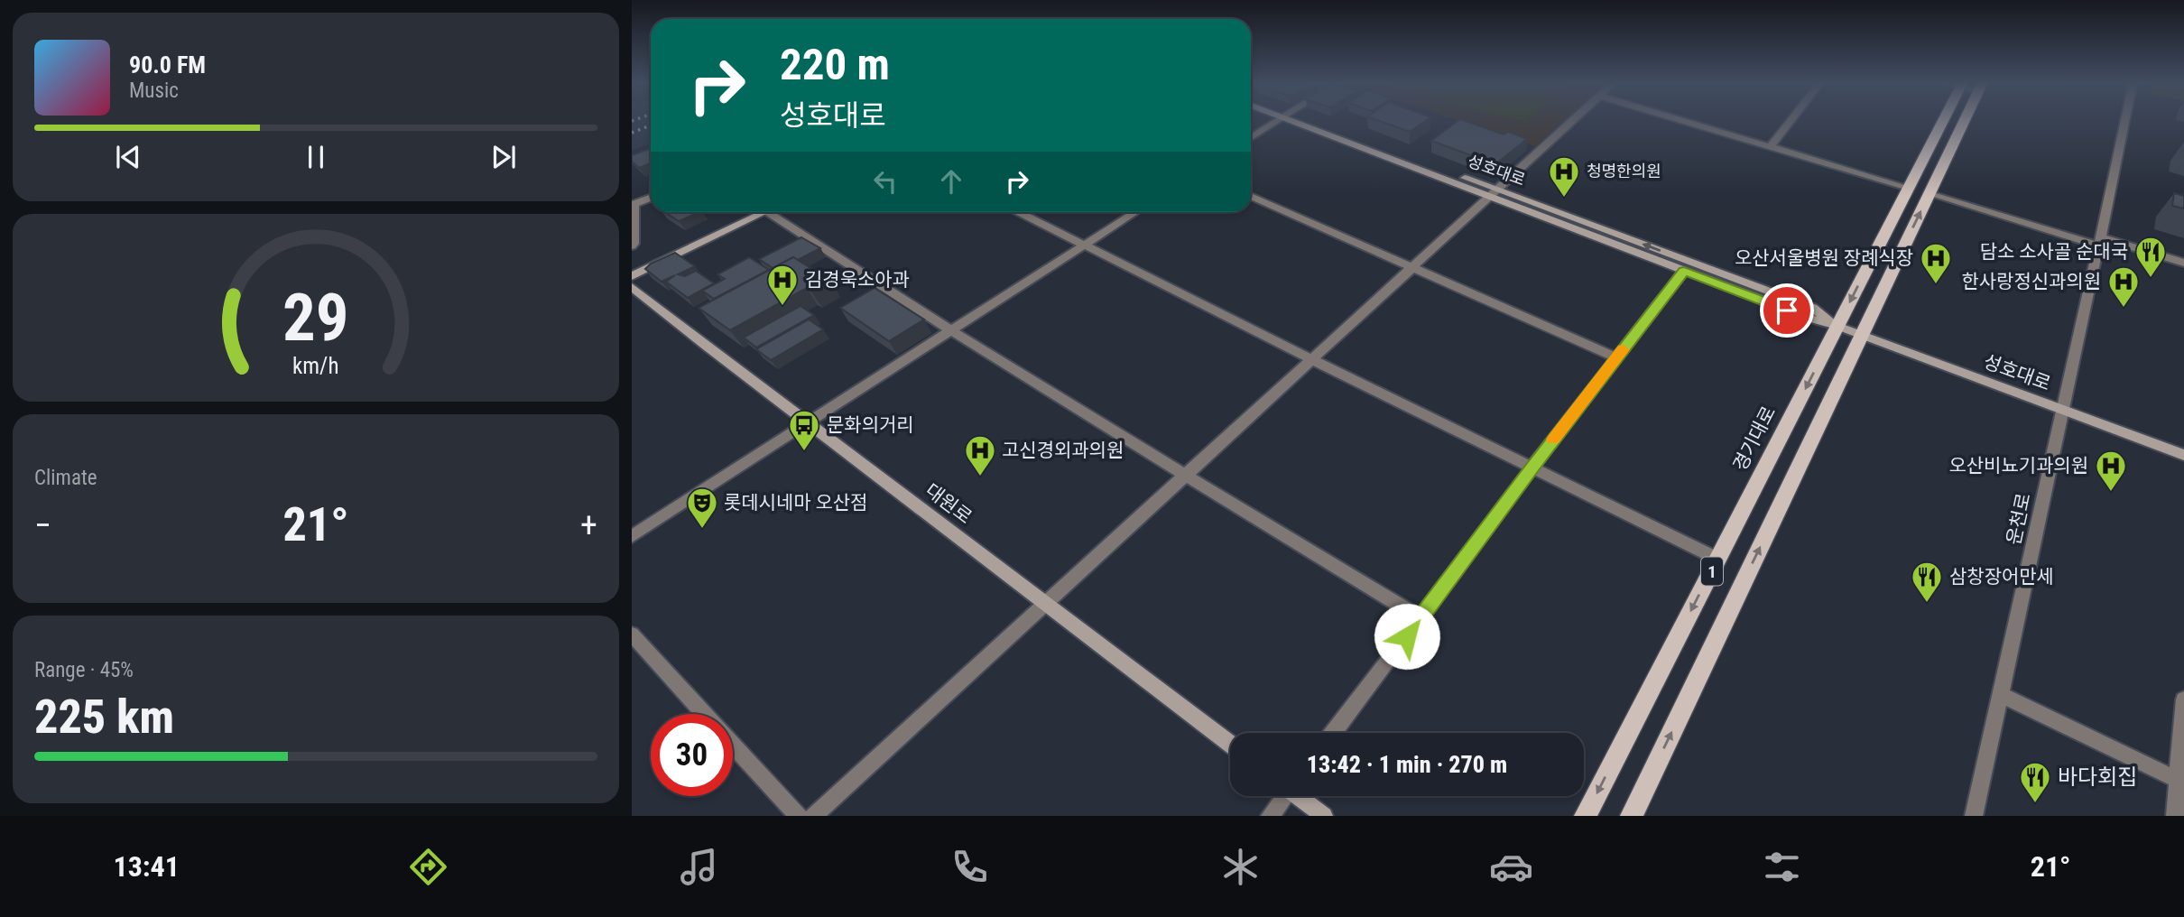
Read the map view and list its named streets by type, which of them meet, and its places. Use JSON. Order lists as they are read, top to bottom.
{
  "streets": {
    "main road": [
      "성호대로",
      "경기대로",
      "대원로",
      "1"
    ],
    "street": ["운천로"]
  },
  "crossings": [
    ["성호대로", "경기대로"],
    ["성호대로", "운천로"],
    ["성호대로", "1"]
  ],
  "places": {
    "hospital": [
      "청명한의원",
      "오산서울병원 장례식장",
      "김경욱소아과",
      "한사랑정신과의원",
      "고신경외과의원",
      "오산비뇨기과의원"
    ],
    "restaurant": ["담소 소사골 순대국", "삼창장어만세", "바다회집"],
    "bus stop": ["문화의거리"],
    "theatre": ["롯데시네마 오산점"]
  },
  "page": {
    "turn": ["220 m", "성호대로"],
    "song": ["90.0 FM", "Music"],
    "tile": [
      "Climate",
      ["Range · 45%", "225 km"]
    ],
    "heat": ["−", "21°", "+"],
    "limit": "30",
    "trip": "13:42 · 1 min · 270 m",
    "tabs": ["13:41", "21°"],
    "gauge": ["29", "km/h"]
  }
}
